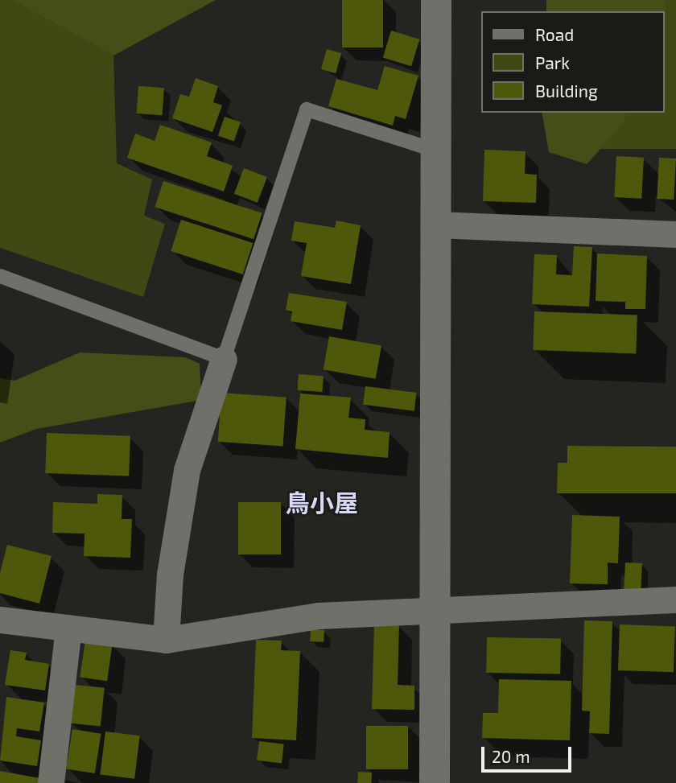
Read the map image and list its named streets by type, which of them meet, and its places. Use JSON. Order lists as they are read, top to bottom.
{
  "districts": ["鳥小屋"],
  "legend": ["Road", "Park", "Building"],
  "scale_bar": "20 m"
}
